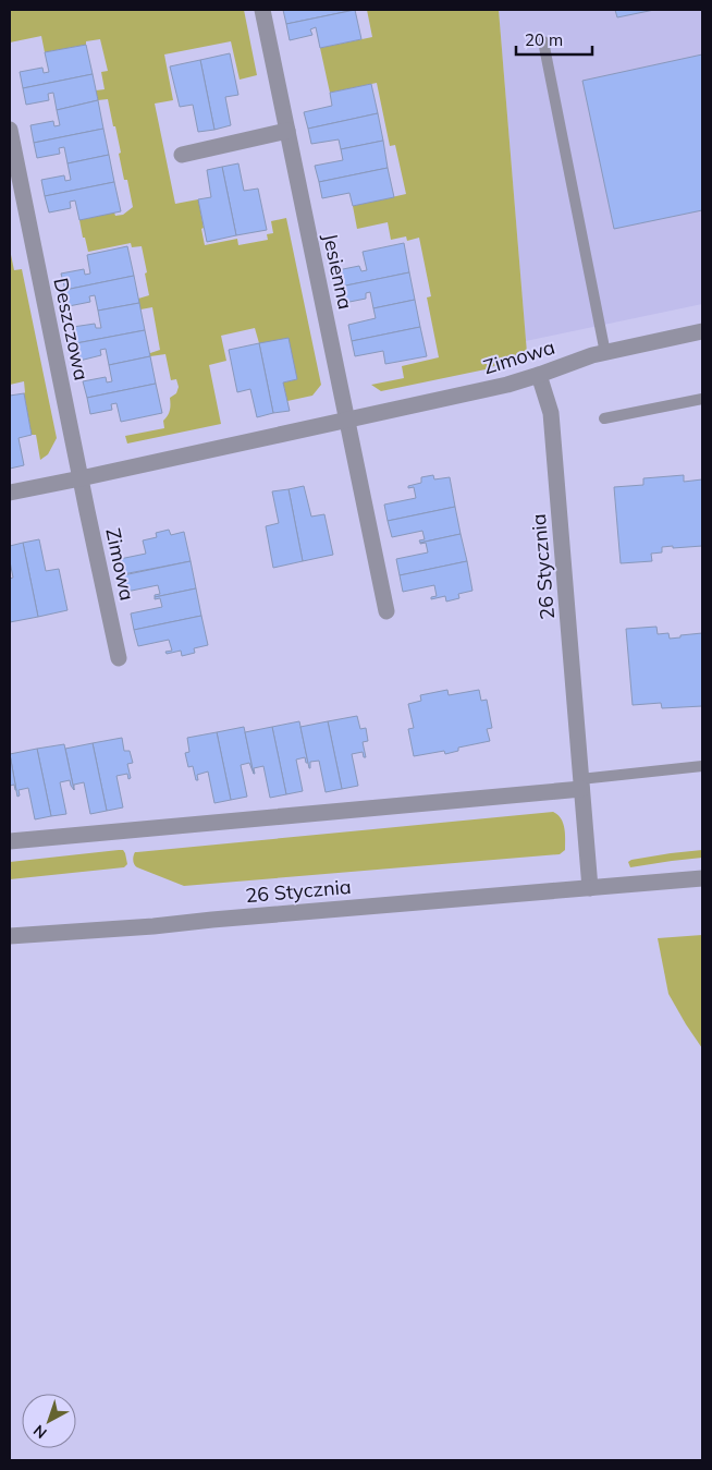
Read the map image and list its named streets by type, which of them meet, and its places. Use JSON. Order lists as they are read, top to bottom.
{
  "streets": {
    "street": [
      "Jesienna",
      "Deszczowa",
      "Zimowa",
      "26 Stycznia"
    ]
  },
  "crossings": [
    ["Jesienna", "Zimowa"],
    ["Deszczowa", "Zimowa"],
    ["Zimowa", "26 Stycznia"]
  ],
  "scale_bar": "20 m",
  "north": "bottom left"
}
